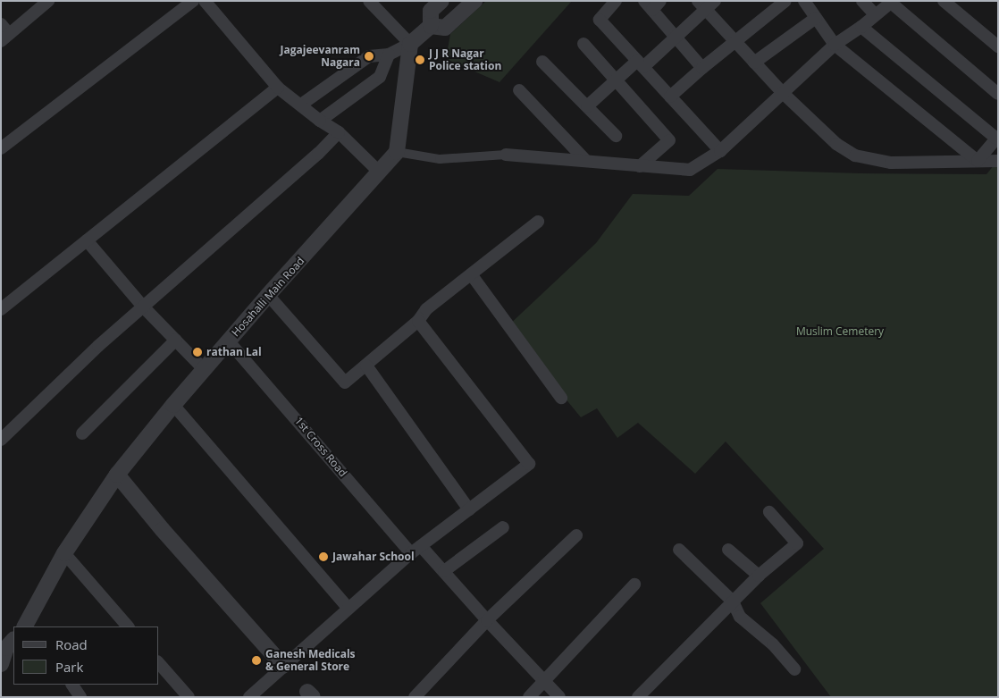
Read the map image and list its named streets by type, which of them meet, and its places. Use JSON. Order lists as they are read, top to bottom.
{
  "streets": {
    "street": ["Hosahalli Main Road", "1st Cross Road"]
  },
  "crossings": [
    ["Hosahalli Main Road", "1st Cross Road"]
  ],
  "parks": ["Muslim Cemetery"],
  "places": [
    "Jagajeevanram Nagara",
    "J J R Nagar Police station",
    "rathan Lal",
    "Jawahar School",
    "Ganesh Medicals & General Store"
  ],
  "legend": ["Road", "Park"]
}
